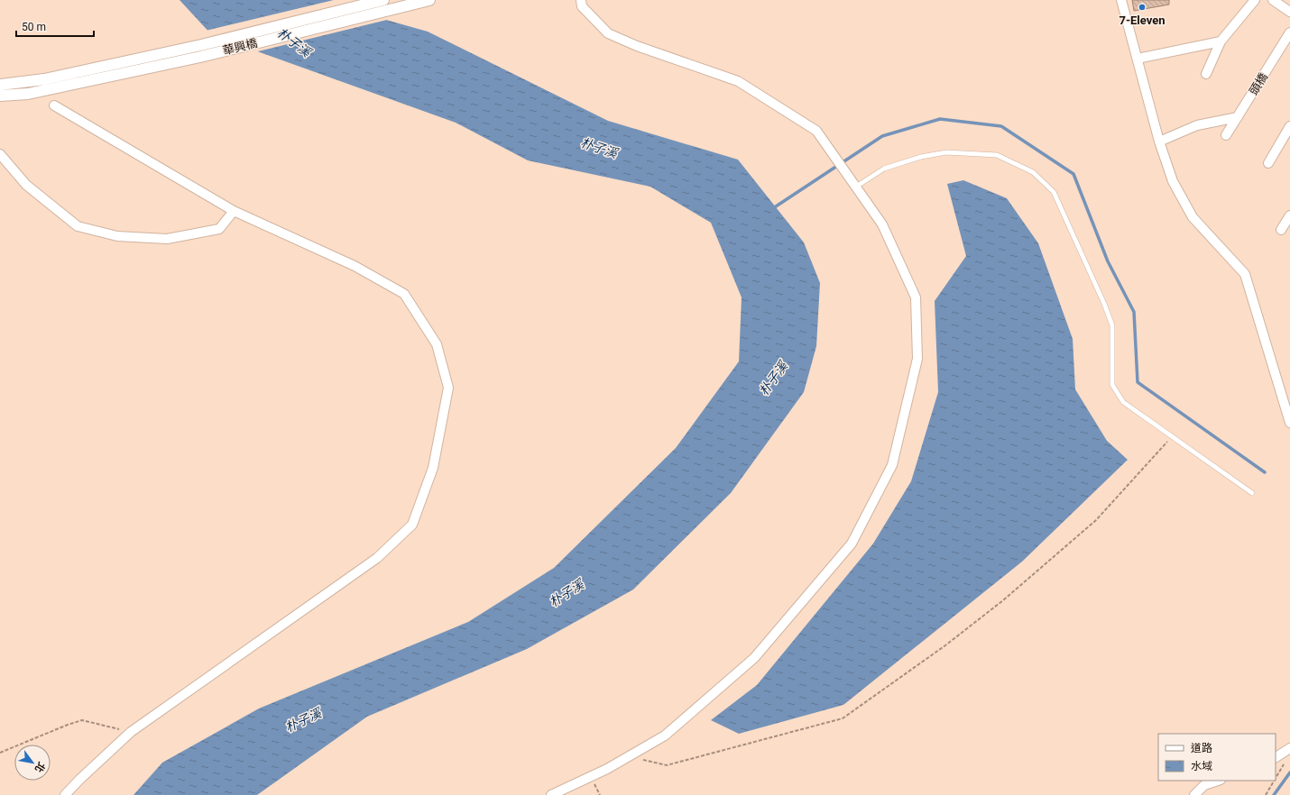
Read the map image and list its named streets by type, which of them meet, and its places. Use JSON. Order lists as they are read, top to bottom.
{
  "streets": {
    "street": ["華興橋", "頭橋"]
  },
  "water": ["朴子溪"],
  "places": ["7-Eleven"],
  "legend": ["道路", "水域"],
  "scale_bar": "50 m",
  "north": "bottom right"
}
